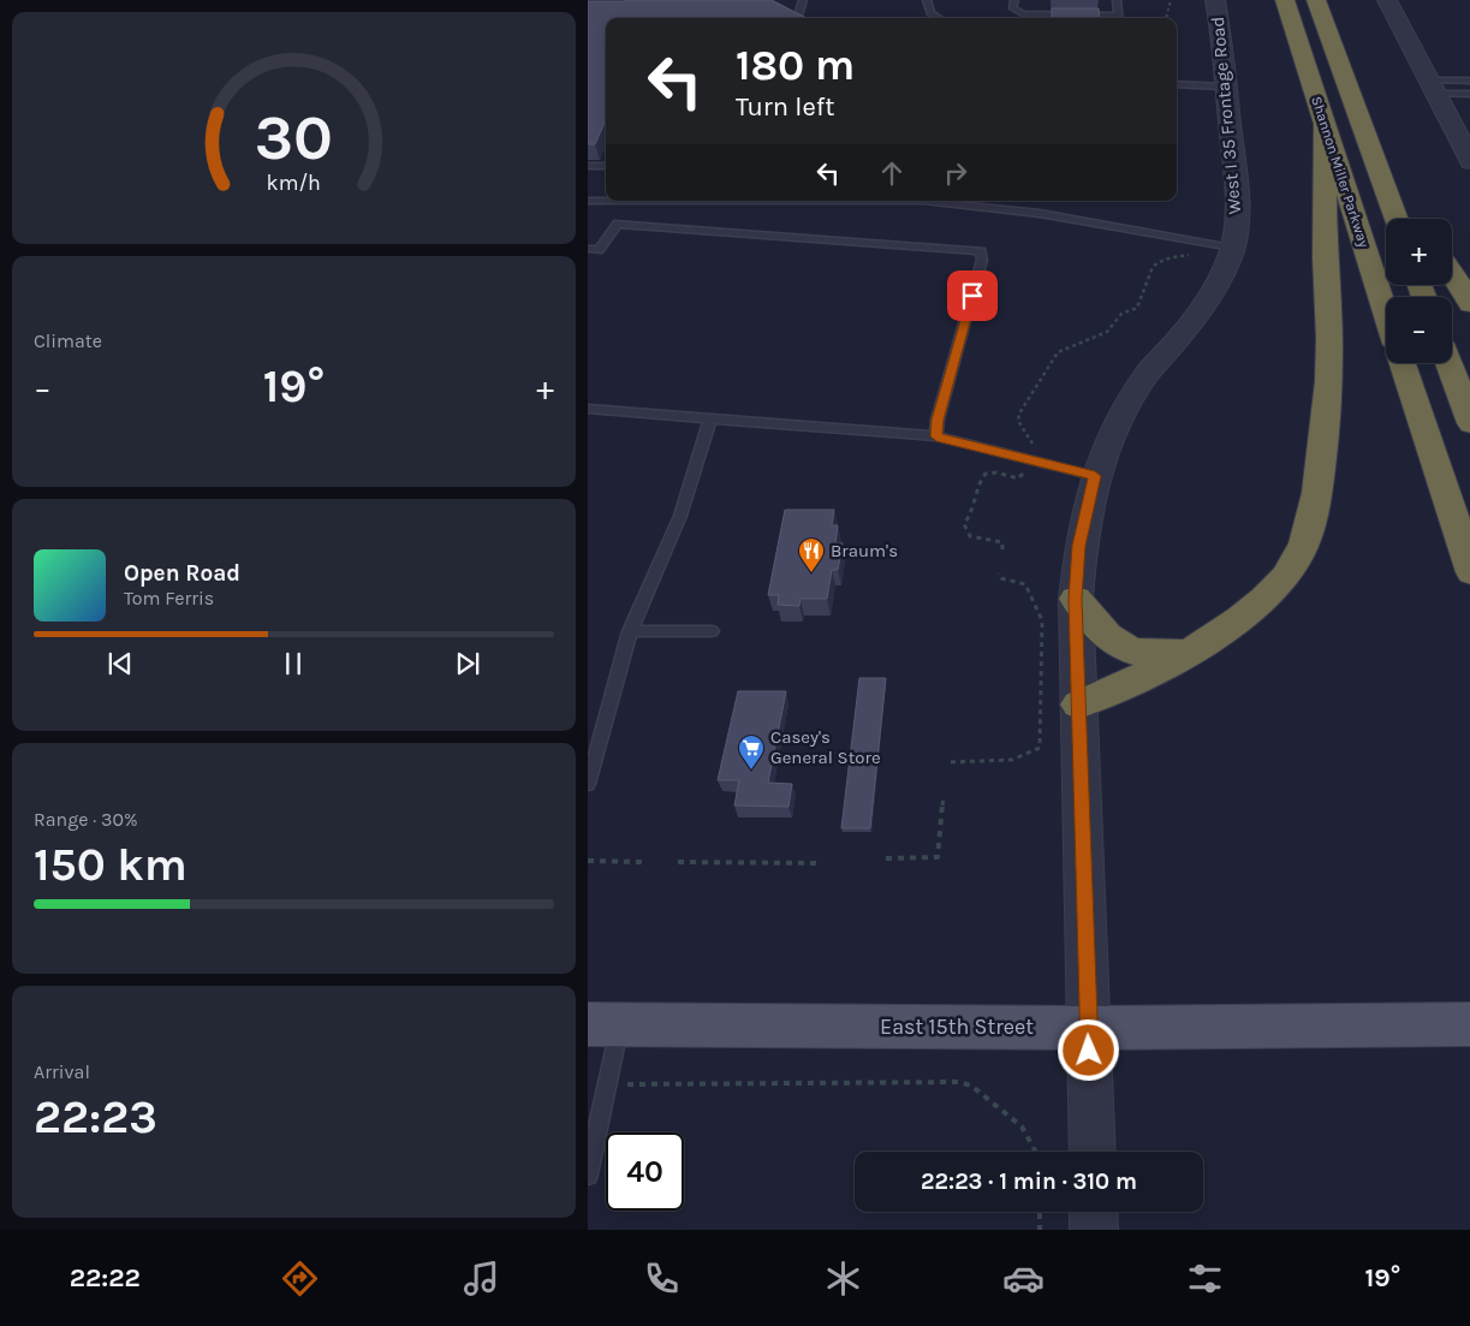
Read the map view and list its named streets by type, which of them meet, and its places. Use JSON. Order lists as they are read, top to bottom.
{
  "streets": {
    "highway": ["Shannon Miller Parkway"],
    "main road": ["East 15th Street"],
    "street": ["West I 35 Frontage Road"]
  },
  "crossings": [
    ["West I 35 Frontage Road", "East 15th Street"]
  ],
  "places": {
    "restaurant": ["Braum's"],
    "supermarket": ["Casey's General Store"]
  },
  "page": {
    "turn": ["180 m", "Turn left"],
    "map_buttons": ["+", "−"],
    "tile": [
      "Climate",
      ["Range · 30%", "150 km"],
      ["Arrival", "22:23"]
    ],
    "heat": ["−", "19°", "+"],
    "song": ["Open Road", "Tom Ferris"],
    "limit": "40",
    "trip": "22:23 · 1 min · 310 m",
    "tabs": ["22:22", "19°"],
    "gauge": ["30", "km/h"]
  }
}
